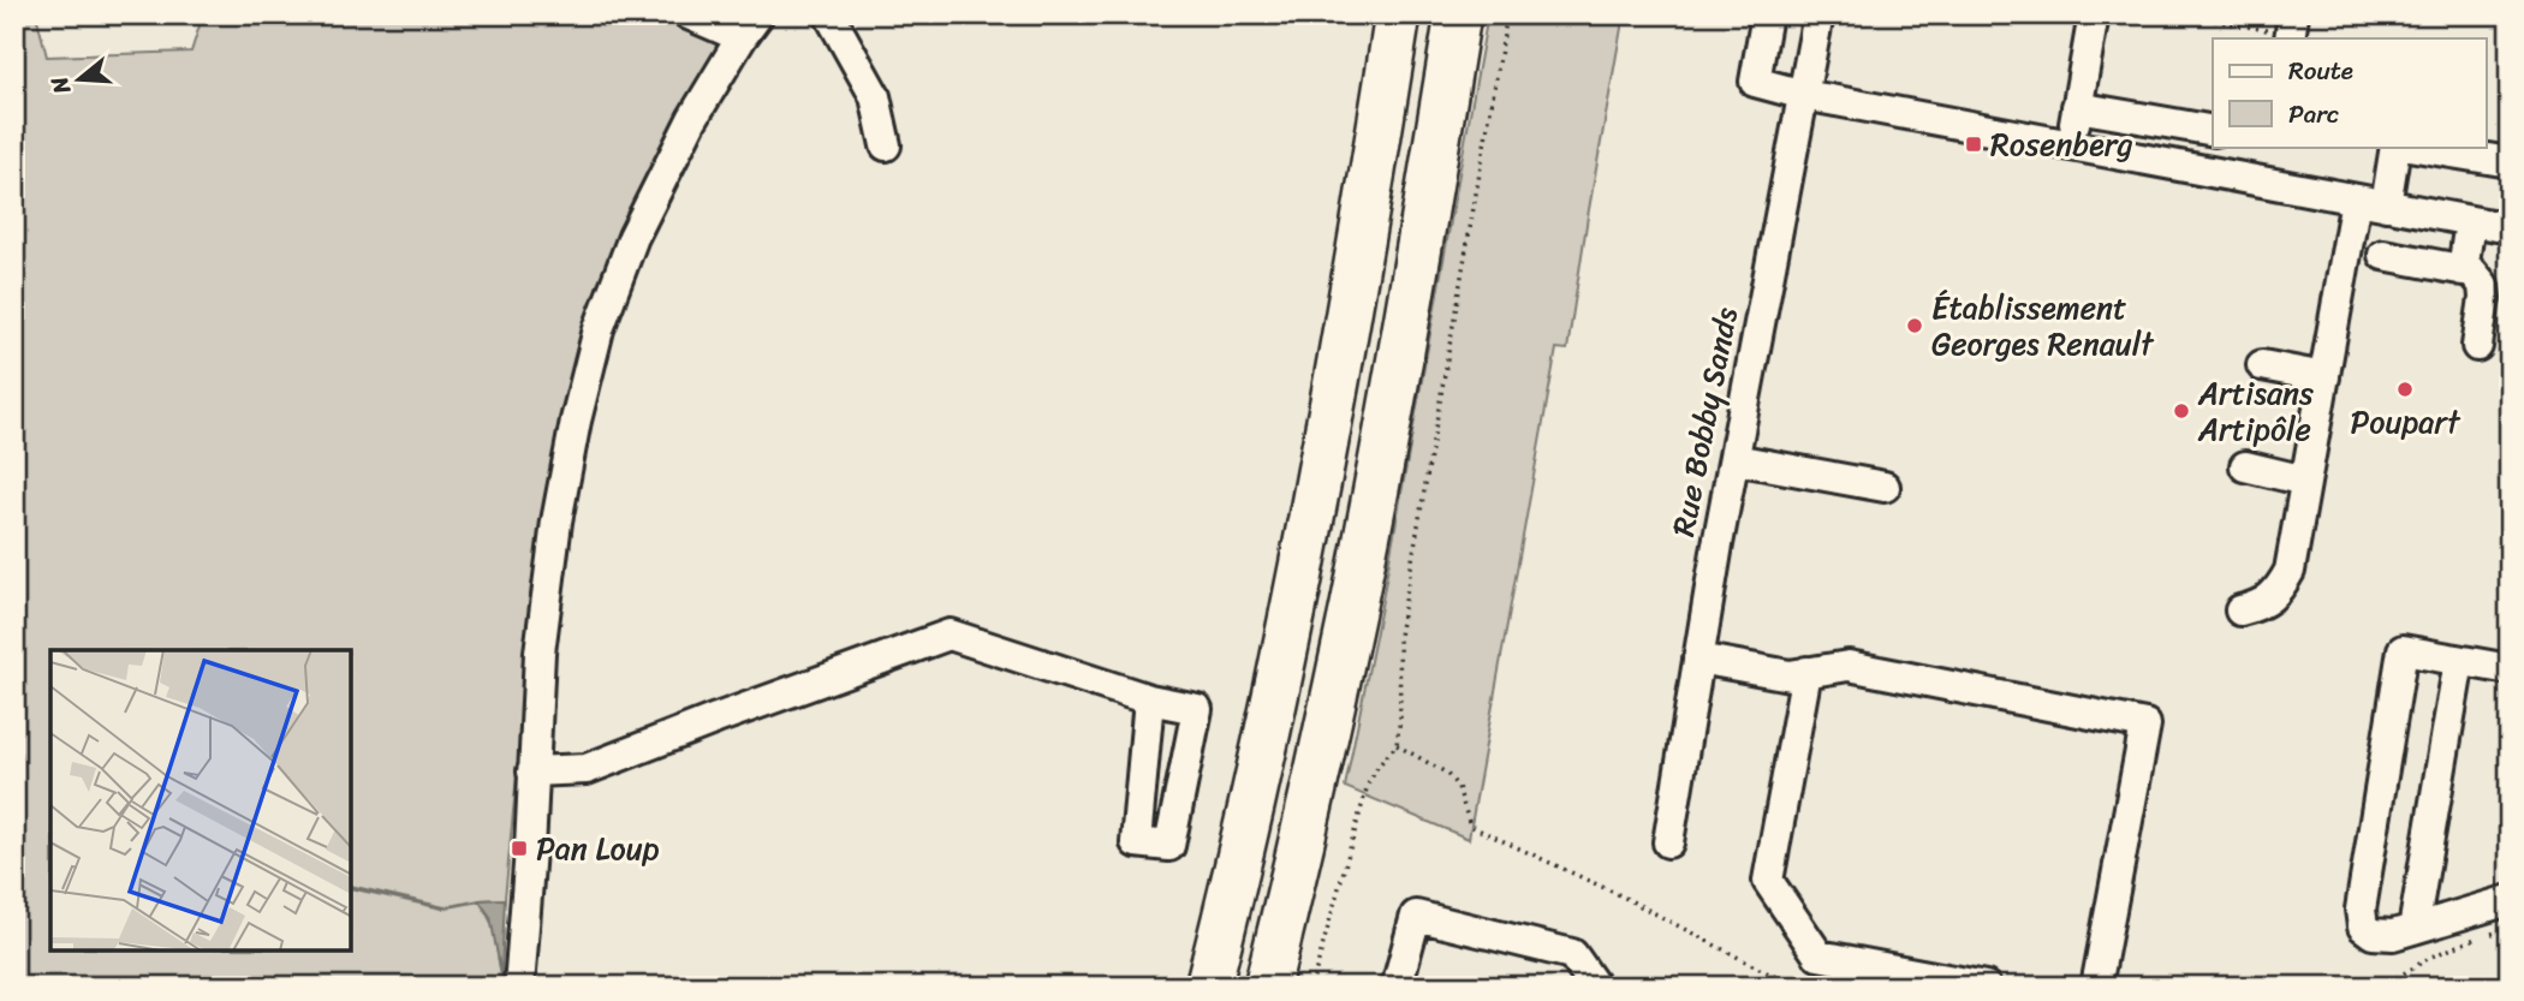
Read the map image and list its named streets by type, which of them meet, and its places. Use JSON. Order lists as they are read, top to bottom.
{
  "streets": {
    "street": ["Rue Bobby Sands"]
  },
  "places": {
    "transit": ["Rosenberg", "Pan Loup"],
    "other": ["Établissement Georges Renault", "Poupart", "Artisans Artipôle"]
  },
  "legend": ["Route", "Parc"],
  "north": "left"
}
